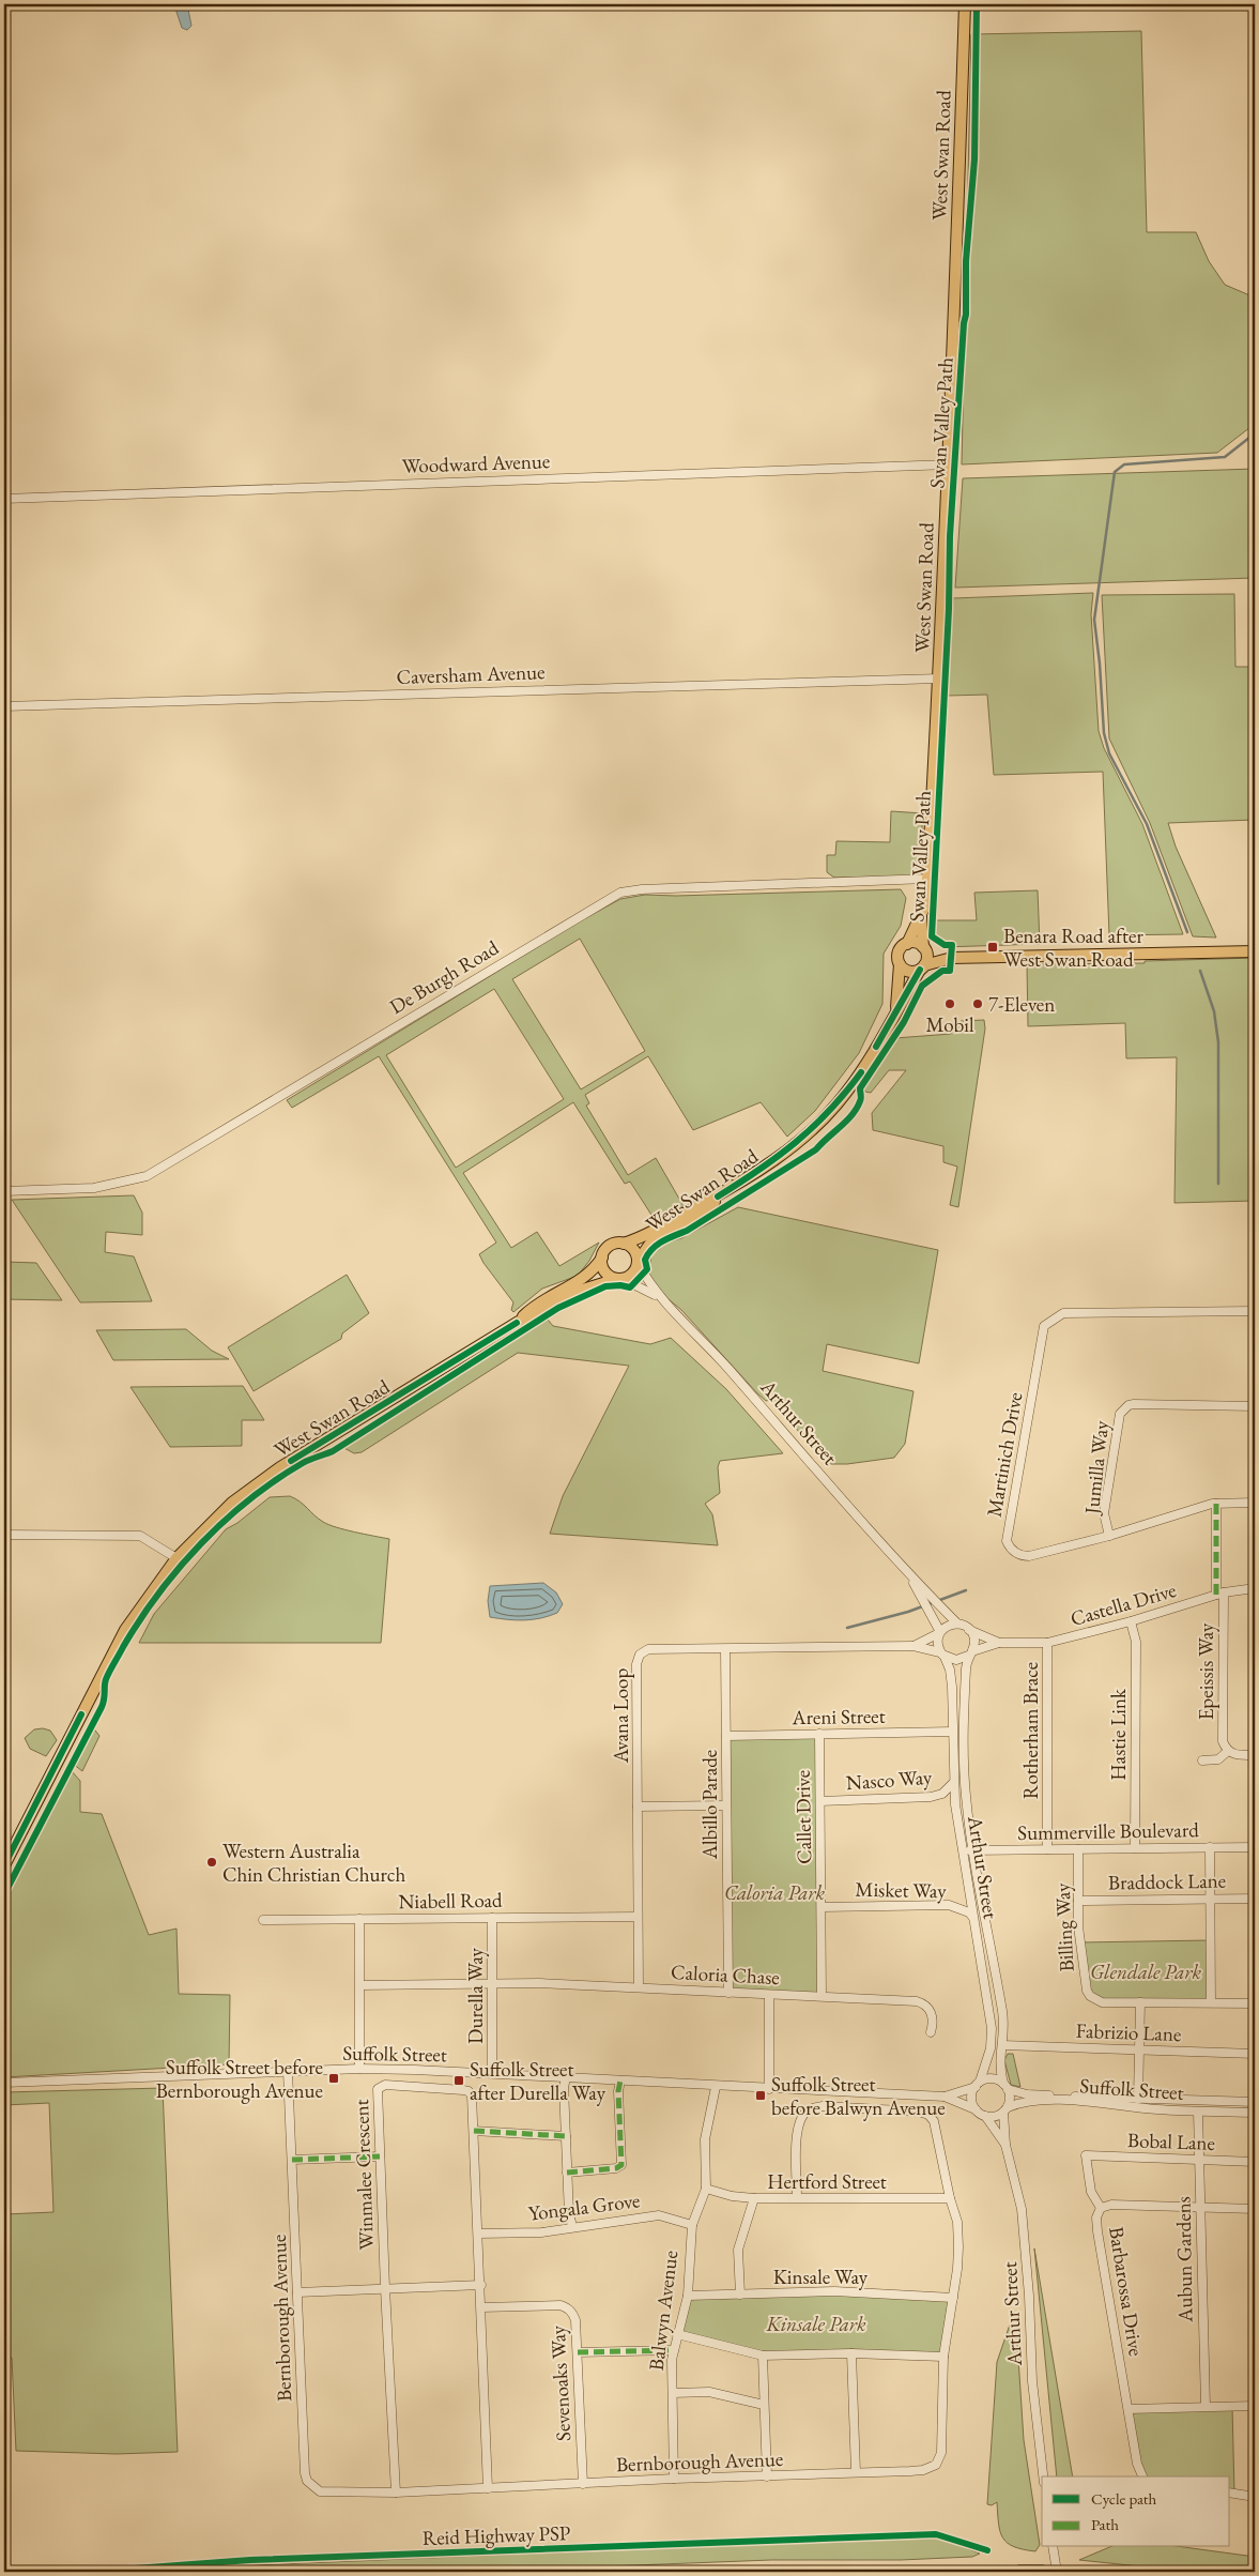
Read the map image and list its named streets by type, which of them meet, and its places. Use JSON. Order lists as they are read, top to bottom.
{
  "streets": {
    "main road": ["West Swan Road"],
    "street": [
      "Woodward Avenue",
      "Caversham Avenue",
      "De Burgh Road",
      "Arthur Street",
      "Martinich Drive",
      "Jumilla Way",
      "Castella Drive",
      "Epeissis Way",
      "Avana Loop",
      "Areni Street",
      "Rotherham Brace",
      "Hastie Link",
      "Nasco Way",
      "Albillo Parade",
      "Callet Drive",
      "Summerville Boulevard",
      "Braddock Lane",
      "Misket Way",
      "Niabell Road",
      "Billing Way",
      "Caloria Chase",
      "Durella Way",
      "Fabrizio Lane",
      "Suffolk Street",
      "Bobal Lane",
      "Winmalee Crescent",
      "Hertford Street",
      "Yongala Grove",
      "Aubun Gardens",
      "Kinsale Way",
      "Barbarossa Drive",
      "Balwyn Avenue",
      "Bernborough Avenue",
      "Sevenoaks Way"
    ],
    "cycle path": ["Swan Valley Path", "Reid Highway PSP"]
  },
  "crossings": [
    ["West Swan Road", "Woodward Avenue"],
    ["West Swan Road", "Caversham Avenue"],
    ["West Swan Road", "De Burgh Road"],
    ["West Swan Road", "Arthur Street"],
    ["Arthur Street", "Castella Drive"],
    ["Arthur Street", "Avana Loop"],
    ["Arthur Street", "Areni Street"],
    ["Arthur Street", "Nasco Way"],
    ["Arthur Street", "Summerville Boulevard"],
    ["Arthur Street", "Misket Way"],
    ["Arthur Street", "Fabrizio Lane"],
    ["Arthur Street", "Suffolk Street"],
    ["Martinich Drive", "Jumilla Way"],
    ["Martinich Drive", "Epeissis Way"],
    ["Castella Drive", "Epeissis Way"],
    ["Castella Drive", "Avana Loop"],
    ["Castella Drive", "Rotherham Brace"],
    ["Castella Drive", "Hastie Link"],
    ["Avana Loop", "Albillo Parade"],
    ["Avana Loop", "Niabell Road"],
    ["Avana Loop", "Caloria Chase"],
    ["Areni Street", "Albillo Parade"],
    ["Areni Street", "Callet Drive"],
    ["Rotherham Brace", "Summerville Boulevard"],
    ["Hastie Link", "Summerville Boulevard"],
    ["Nasco Way", "Callet Drive"],
    ["Albillo Parade", "Caloria Chase"],
    ["Callet Drive", "Misket Way"],
    ["Callet Drive", "Caloria Chase"],
    ["Summerville Boulevard", "Billing Way"],
    ["Braddock Lane", "Billing Way"],
    ["Niabell Road", "Durella Way"],
    ["Caloria Chase", "Durella Way"],
    ["Durella Way", "Suffolk Street"],
    ["Suffolk Street", "Aubun Gardens"],
    ["Suffolk Street", "Balwyn Avenue"],
    ["Suffolk Street", "Bernborough Avenue"],
    ["Bobal Lane", "Aubun Gardens"],
    ["Bobal Lane", "Barbarossa Drive"],
    ["Winmalee Crescent", "Yongala Grove"],
    ["Winmalee Crescent", "Bernborough Avenue"],
    ["Winmalee Crescent", "Sevenoaks Way"],
    ["Hertford Street", "Balwyn Avenue"],
    ["Hertford Street", "Bernborough Avenue"],
    ["Yongala Grove", "Balwyn Avenue"],
    ["Aubun Gardens", "Barbarossa Drive"],
    ["Kinsale Way", "Balwyn Avenue"],
    ["Kinsale Way", "Bernborough Avenue"],
    ["Balwyn Avenue", "Bernborough Avenue"],
    ["Bernborough Avenue", "Sevenoaks Way"]
  ],
  "parks": ["Caloria Park", "Glendale Park", "Kinsale Park"],
  "places": {
    "transit": [
      "Benara Road after West Swan Road",
      "Suffolk Street before Bernborough Avenue",
      "Suffolk Street after Durella Way",
      "Suffolk Street before Balwyn Avenue"
    ],
    "other": ["Mobil", "7-Eleven", "Western Australia Chin Christian Church"]
  },
  "legend": ["Cycle path", "Path"]
}
